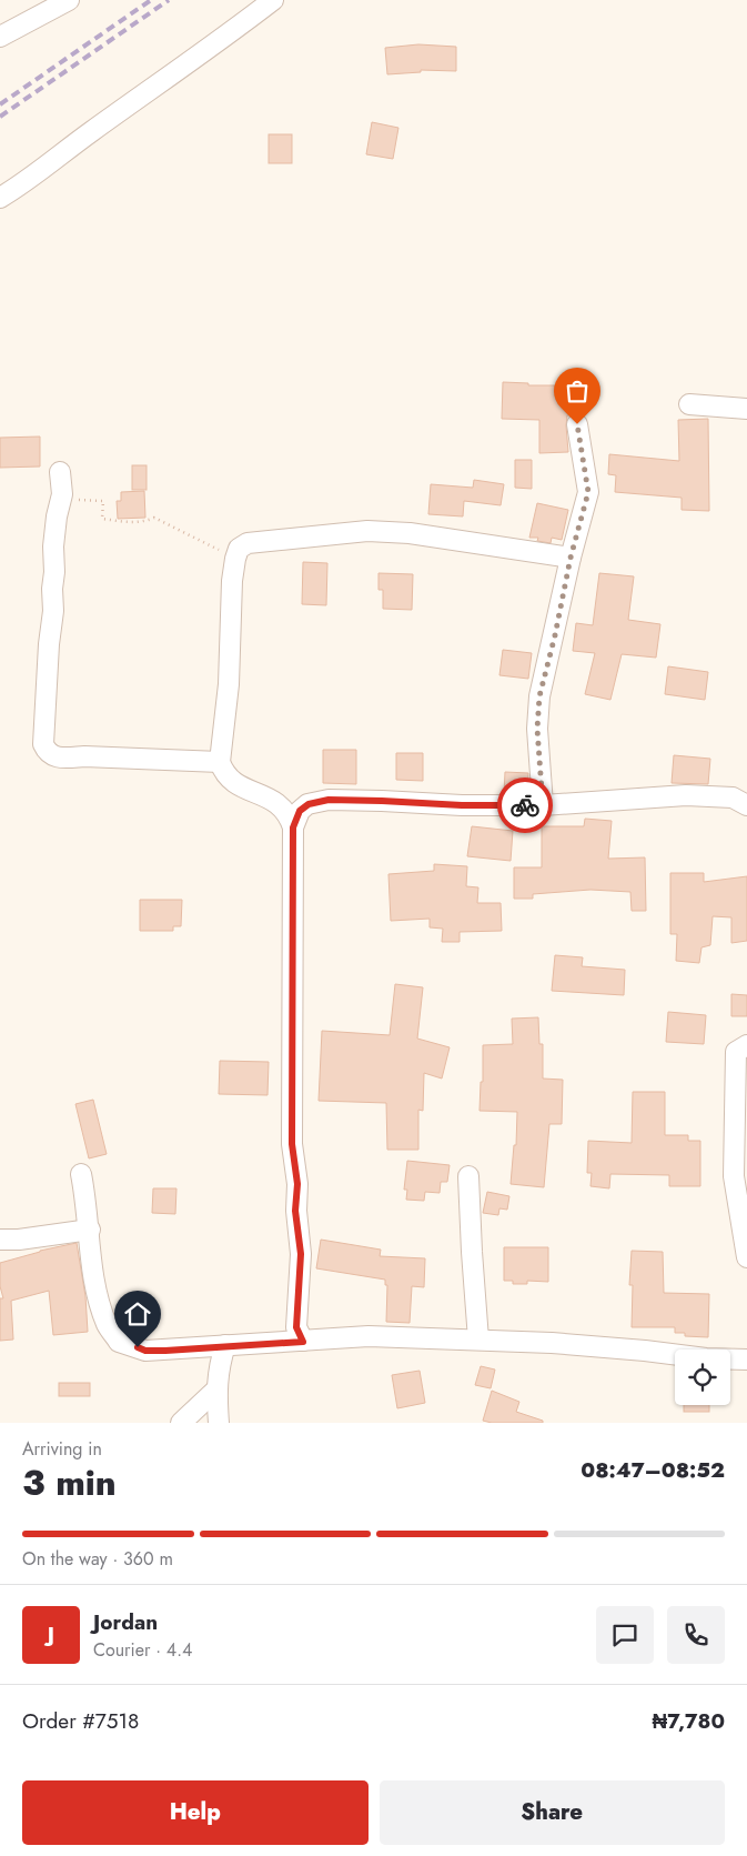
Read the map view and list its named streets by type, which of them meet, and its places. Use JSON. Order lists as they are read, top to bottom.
{
  "page": {
    "heading": ["3 min", "Arriving in", "08:47–08:52"],
    "panel": [
      "Jordan",
      "Courier · 4.4",
      "Order #7518",
      "₦7,780"
    ],
    "bar": "On the way · 360 m",
    "round": "J",
    "buttons": ["Help", "Share"]
  }
}
